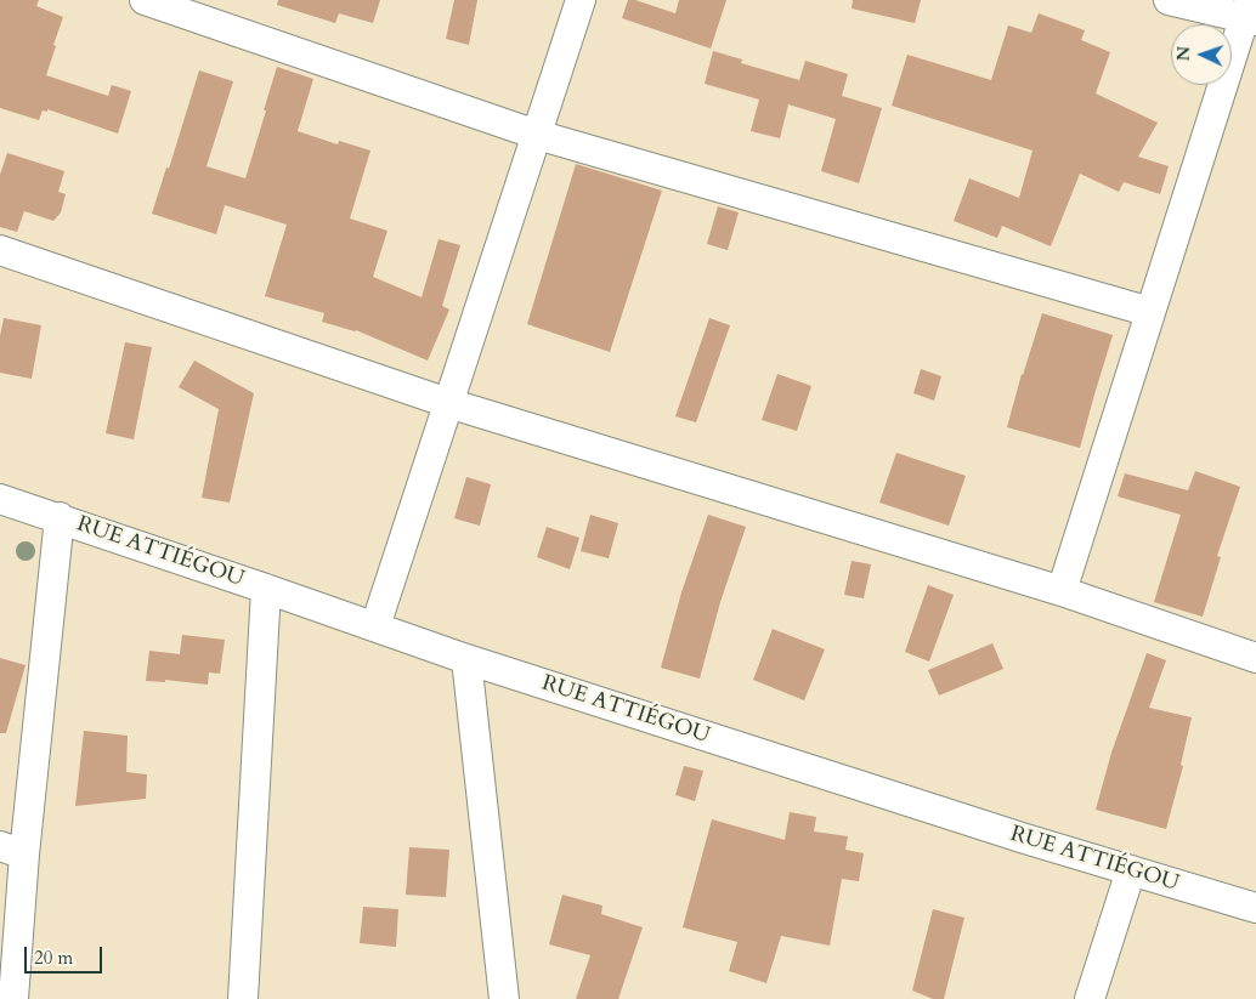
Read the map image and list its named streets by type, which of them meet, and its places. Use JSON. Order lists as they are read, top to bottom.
{
  "streets": {
    "street": ["RUE ATTIÉGOU"]
  },
  "scale_bar": "20 m",
  "north": "left"
}
